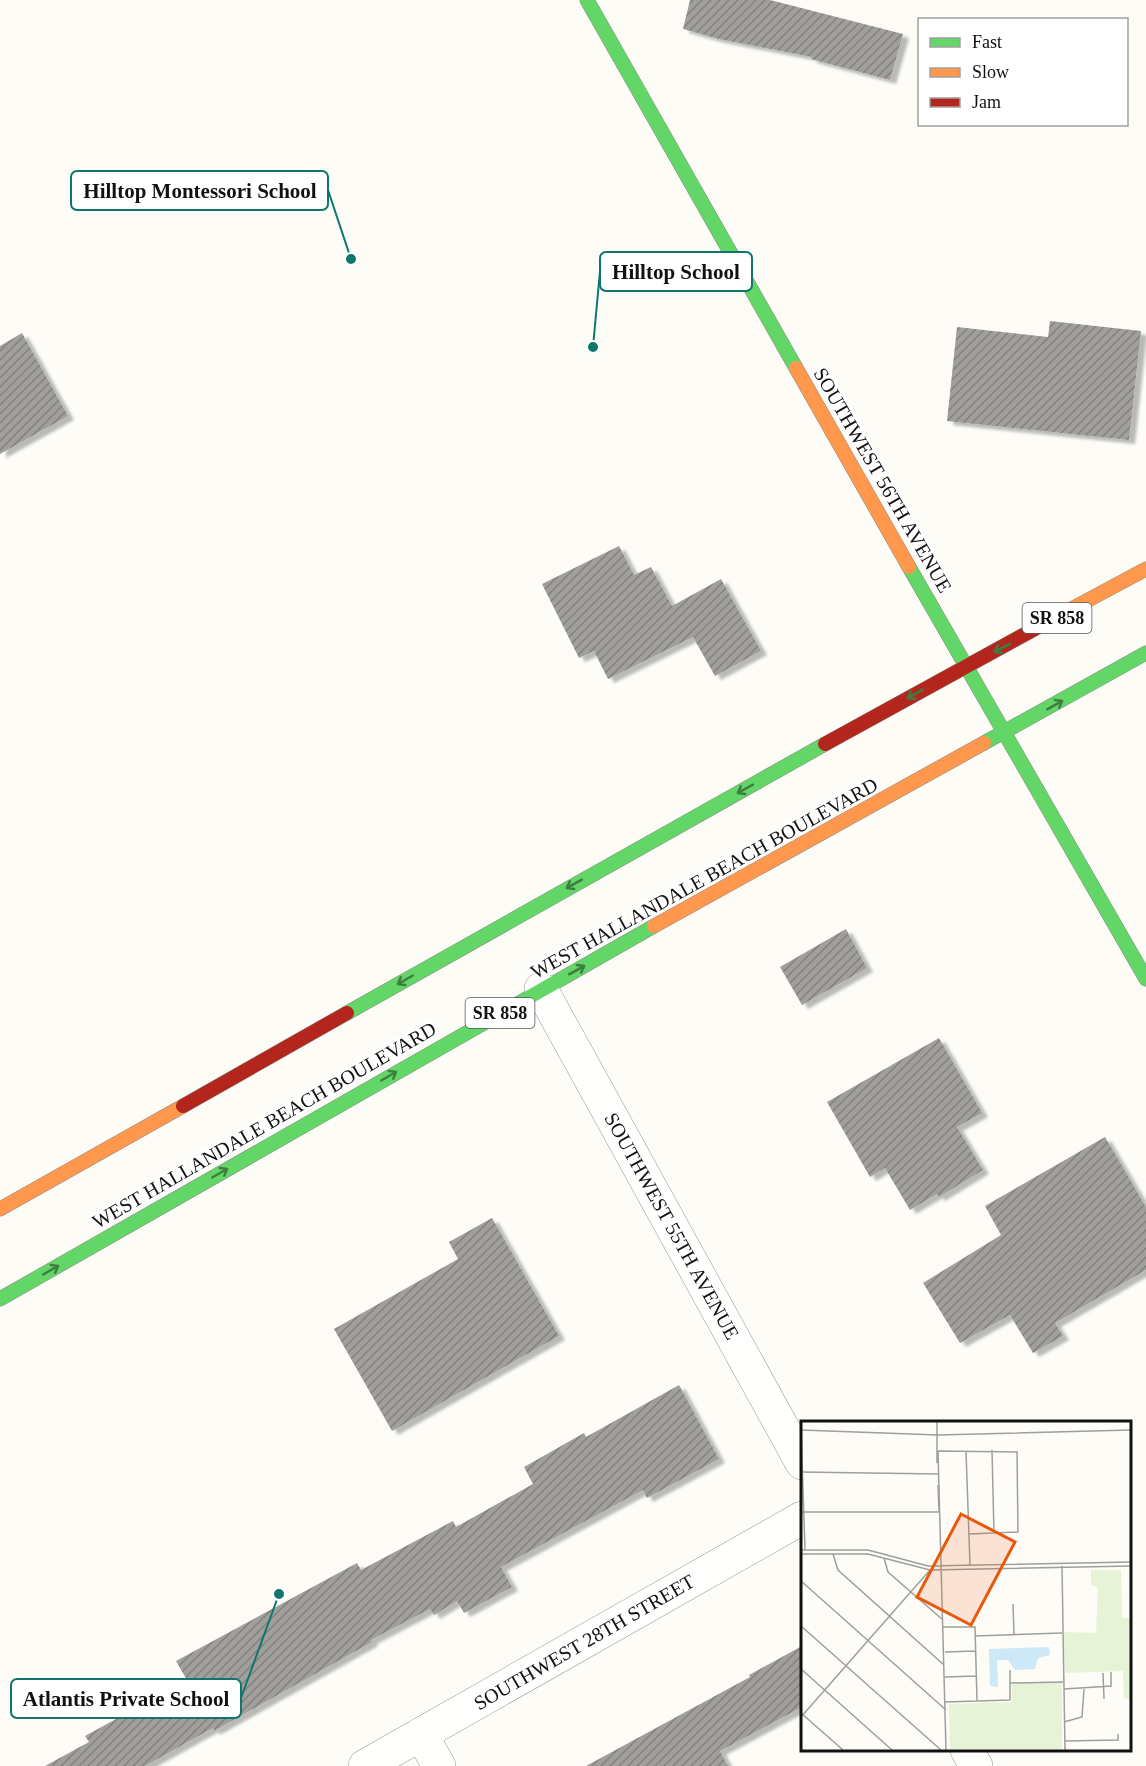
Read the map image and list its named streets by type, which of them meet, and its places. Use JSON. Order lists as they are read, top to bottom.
{
  "streets": {
    "main road": ["SOUTHWEST 56TH AVENUE", "SR 858", "WEST HALLANDALE BEACH BOULEVARD"],
    "street": ["SOUTHWEST 55TH AVENUE", "SOUTHWEST 28TH STREET"]
  },
  "crossings": [
    ["SOUTHWEST 56TH AVENUE", "SR 858"],
    ["SOUTHWEST 56TH AVENUE", "WEST HALLANDALE BEACH BOULEVARD"],
    ["WEST HALLANDALE BEACH BOULEVARD", "SOUTHWEST 55TH AVENUE"]
  ],
  "places": ["Hilltop Montessori School", "Hilltop School", "Atlantis Private School"],
  "legend": ["Fast", "Slow", "Jam"]
}
